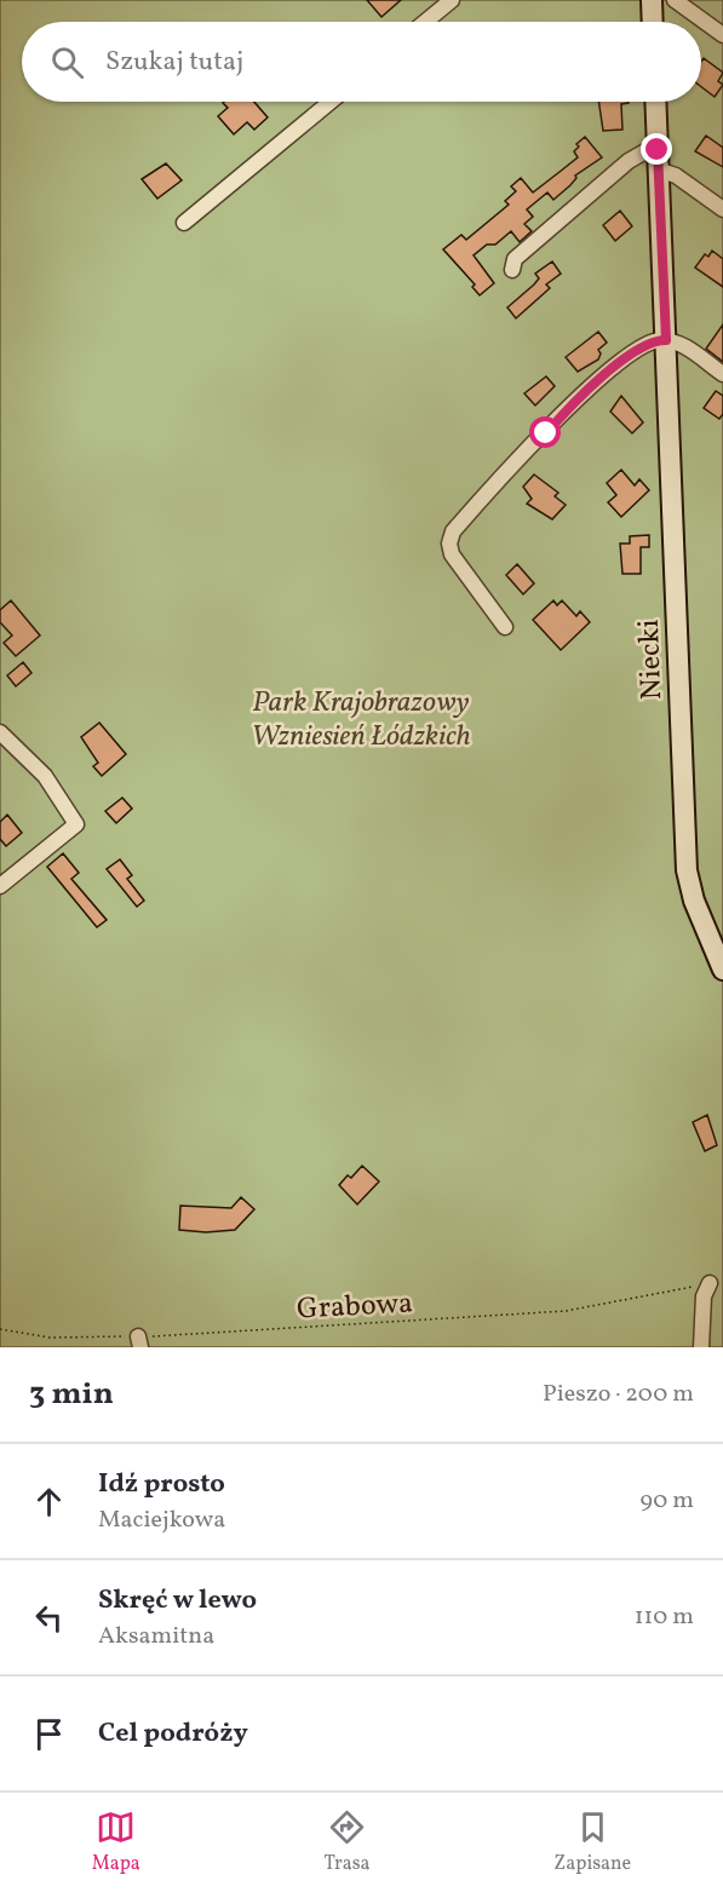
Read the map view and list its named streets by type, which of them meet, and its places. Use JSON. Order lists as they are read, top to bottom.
{
  "streets": {
    "street": ["Niecki"],
    "path": ["Grabowa"]
  },
  "parks": ["Park Krajobrazowy Wzniesień Łódzkich"],
  "page": {
    "search": "Szukaj tutaj",
    "heading": ["3 min", "Pieszo · 200 m"],
    "list": [
      ["Idź prosto", "Maciejkowa", "90 m"],
      ["Skręć w lewo", "Aksamitna", "110 m"],
      "Cel podróży"
    ],
    "nav": ["Mapa", "Trasa", "Zapisane"]
  }
}
